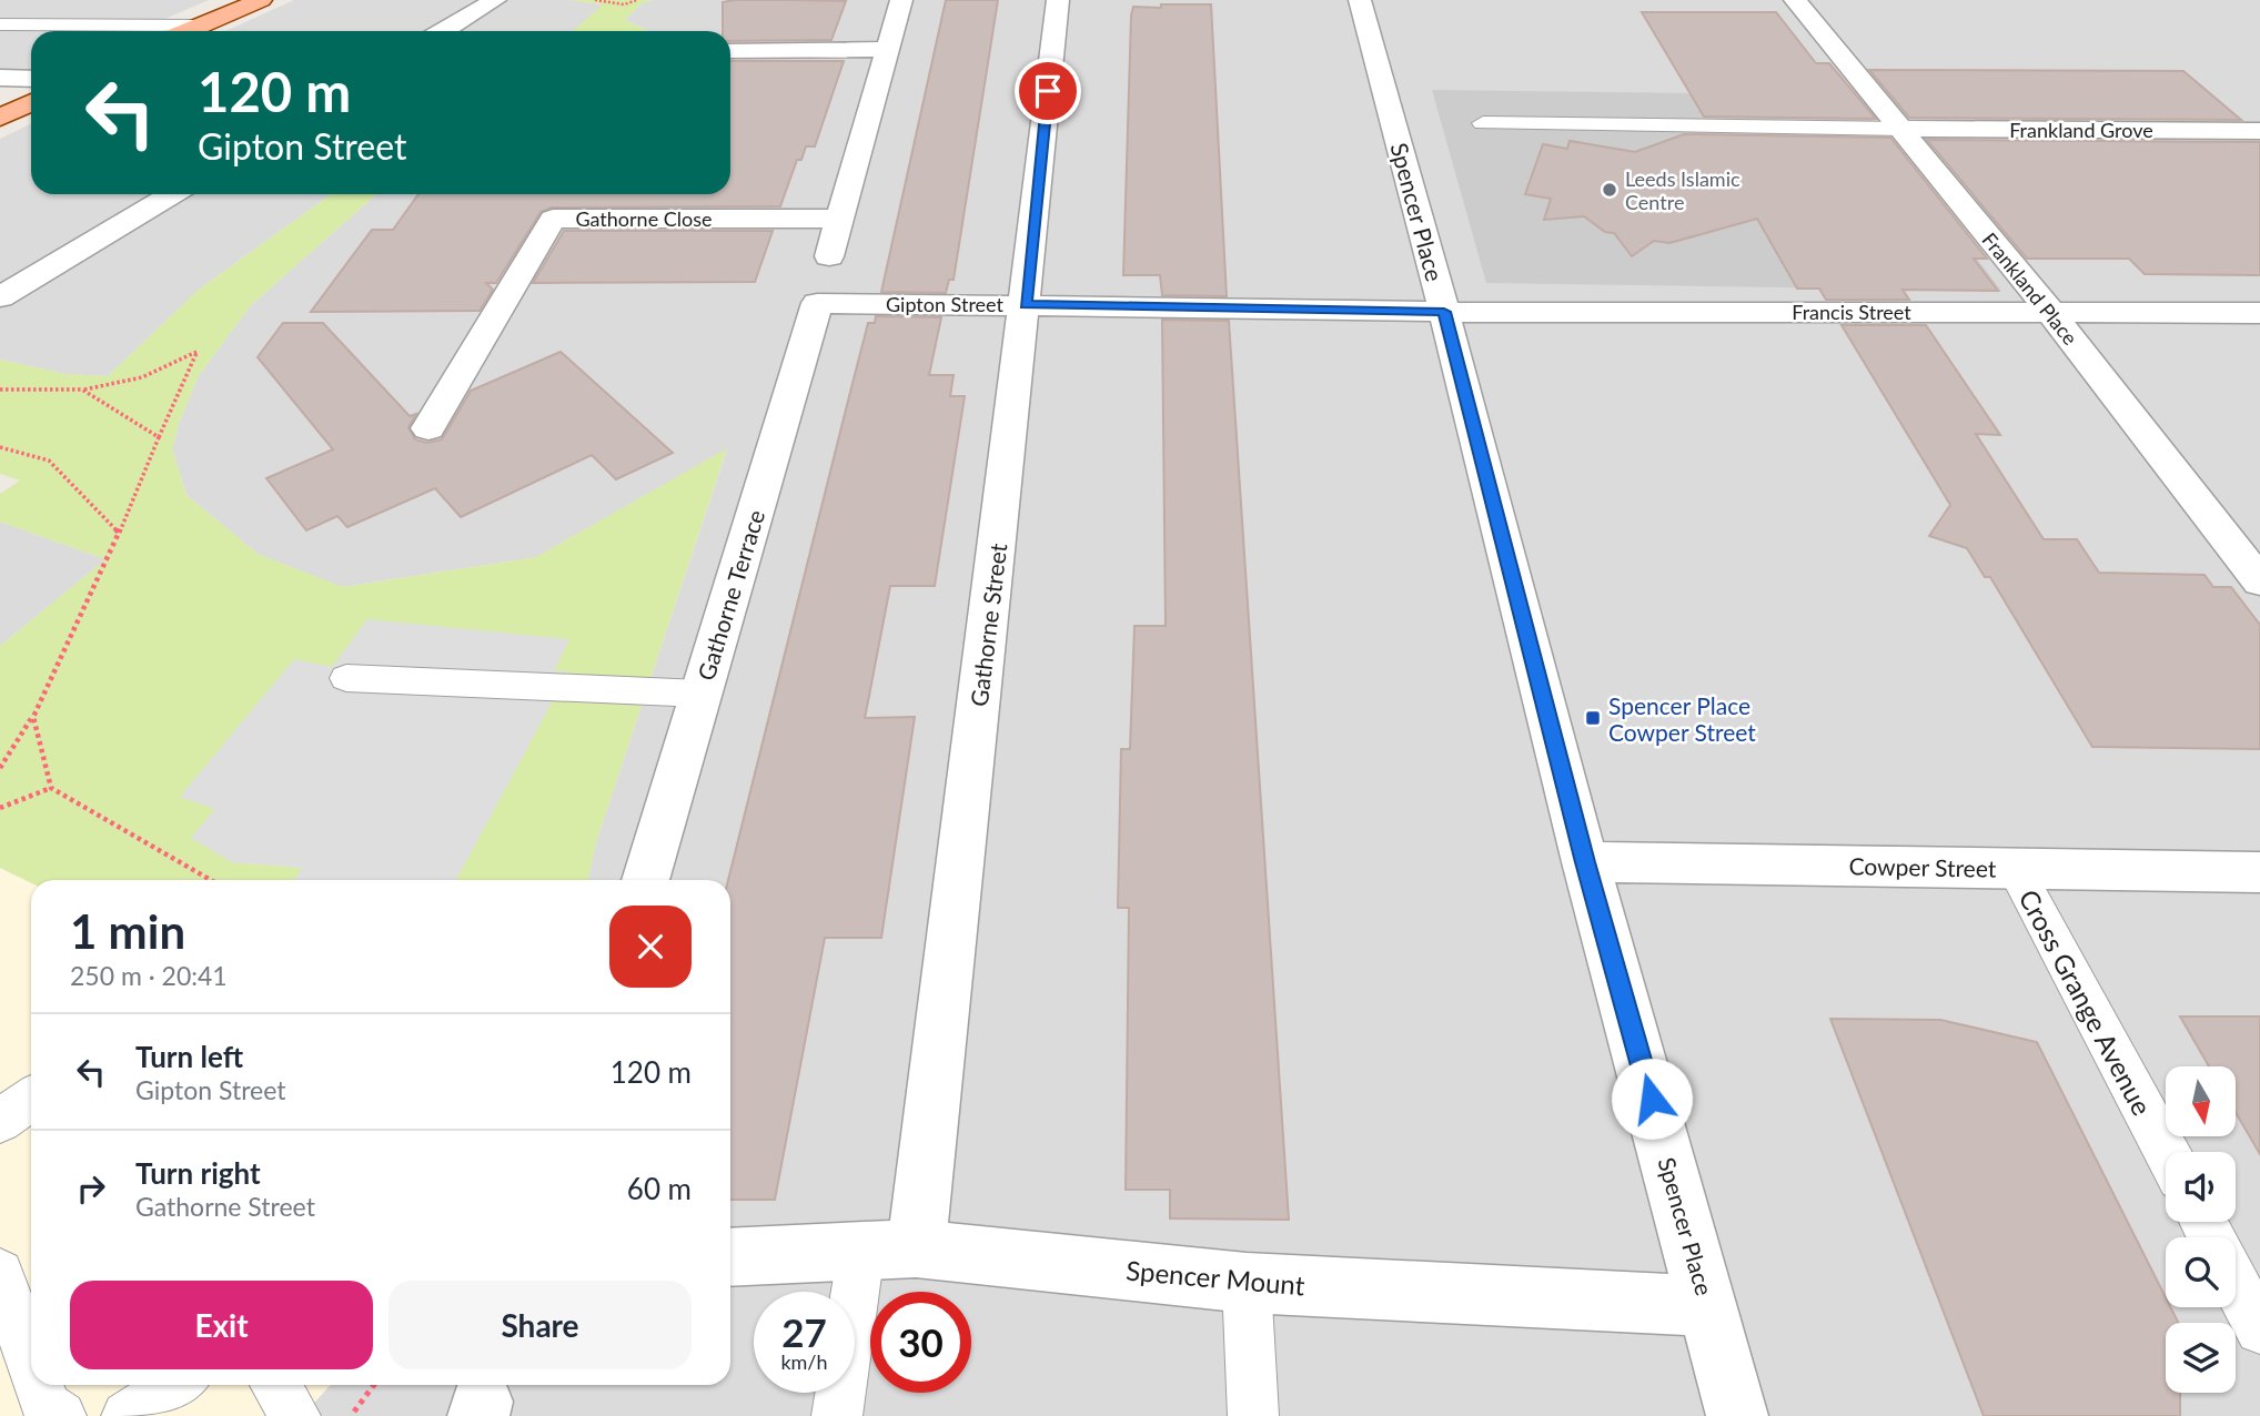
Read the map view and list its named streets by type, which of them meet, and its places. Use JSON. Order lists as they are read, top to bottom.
{
  "streets": {
    "street": [
      "Frankland Grove",
      "Spencer Place",
      "Gathorne Close",
      "Frankland Place",
      "Gipton Street",
      "Francis Street",
      "Gathorne Terrace",
      "Gathorne Street",
      "Cowper Street",
      "Spencer Mount"
    ],
    "lane": ["Cross Grange Avenue"]
  },
  "crossings": [
    ["Frankland Grove", "Frankland Place"],
    ["Spencer Place", "Gipton Street"],
    ["Spencer Place", "Francis Street"],
    ["Spencer Place", "Cowper Street"],
    ["Spencer Place", "Spencer Mount"],
    ["Frankland Place", "Francis Street"],
    ["Gipton Street", "Francis Street"],
    ["Gipton Street", "Gathorne Terrace"],
    ["Gipton Street", "Gathorne Street"],
    ["Gathorne Street", "Spencer Mount"],
    ["Cowper Street", "Cross Grange Avenue"]
  ],
  "places": {
    "other": ["Leeds Islamic Centre"],
    "transit": ["Spencer Place Cowper Street"]
  },
  "north": "bottom",
  "page": {
    "turn": ["120 m", "Gipton Street"],
    "heading": ["1 min", "250 m · 20:41"],
    "list": [
      {
        "name": "Turn left",
        "note": "Gipton Street",
        "value": "120 m"
      },
      {
        "name": "Turn right",
        "note": "Gathorne Street",
        "value": "60 m"
      }
    ],
    "buttons": ["Exit", "Share"],
    "speed": "27 km/h",
    "limit": "30"
  }
}
